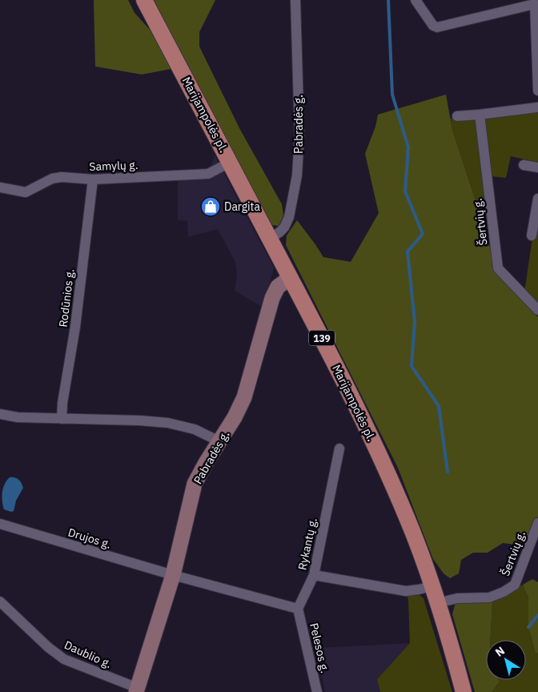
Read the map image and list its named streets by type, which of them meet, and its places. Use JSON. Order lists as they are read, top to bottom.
{
  "streets": {
    "main road": ["Marijampolės pl.", "139"],
    "street": [
      "Pabradės g.",
      "Samylų g.",
      "Šertvių g.",
      "Rodūnios g.",
      "Drujos g.",
      "Rykantų g.",
      "Pelesos g.",
      "Daublio g."
    ]
  },
  "crossings": [
    ["Marijampolės pl.", "Pabradės g."],
    ["Marijampolės pl.", "Samylų g."],
    ["Marijampolės pl.", "Šertvių g."],
    ["Pabradės g.", "Drujos g."],
    ["Pabradės g.", "Daublio g."],
    ["Samylų g.", "Rodūnios g."],
    ["Rykantų g.", "Pelesos g."]
  ],
  "places": {
    "shop": ["Dargita"]
  },
  "north": "top left"
}
